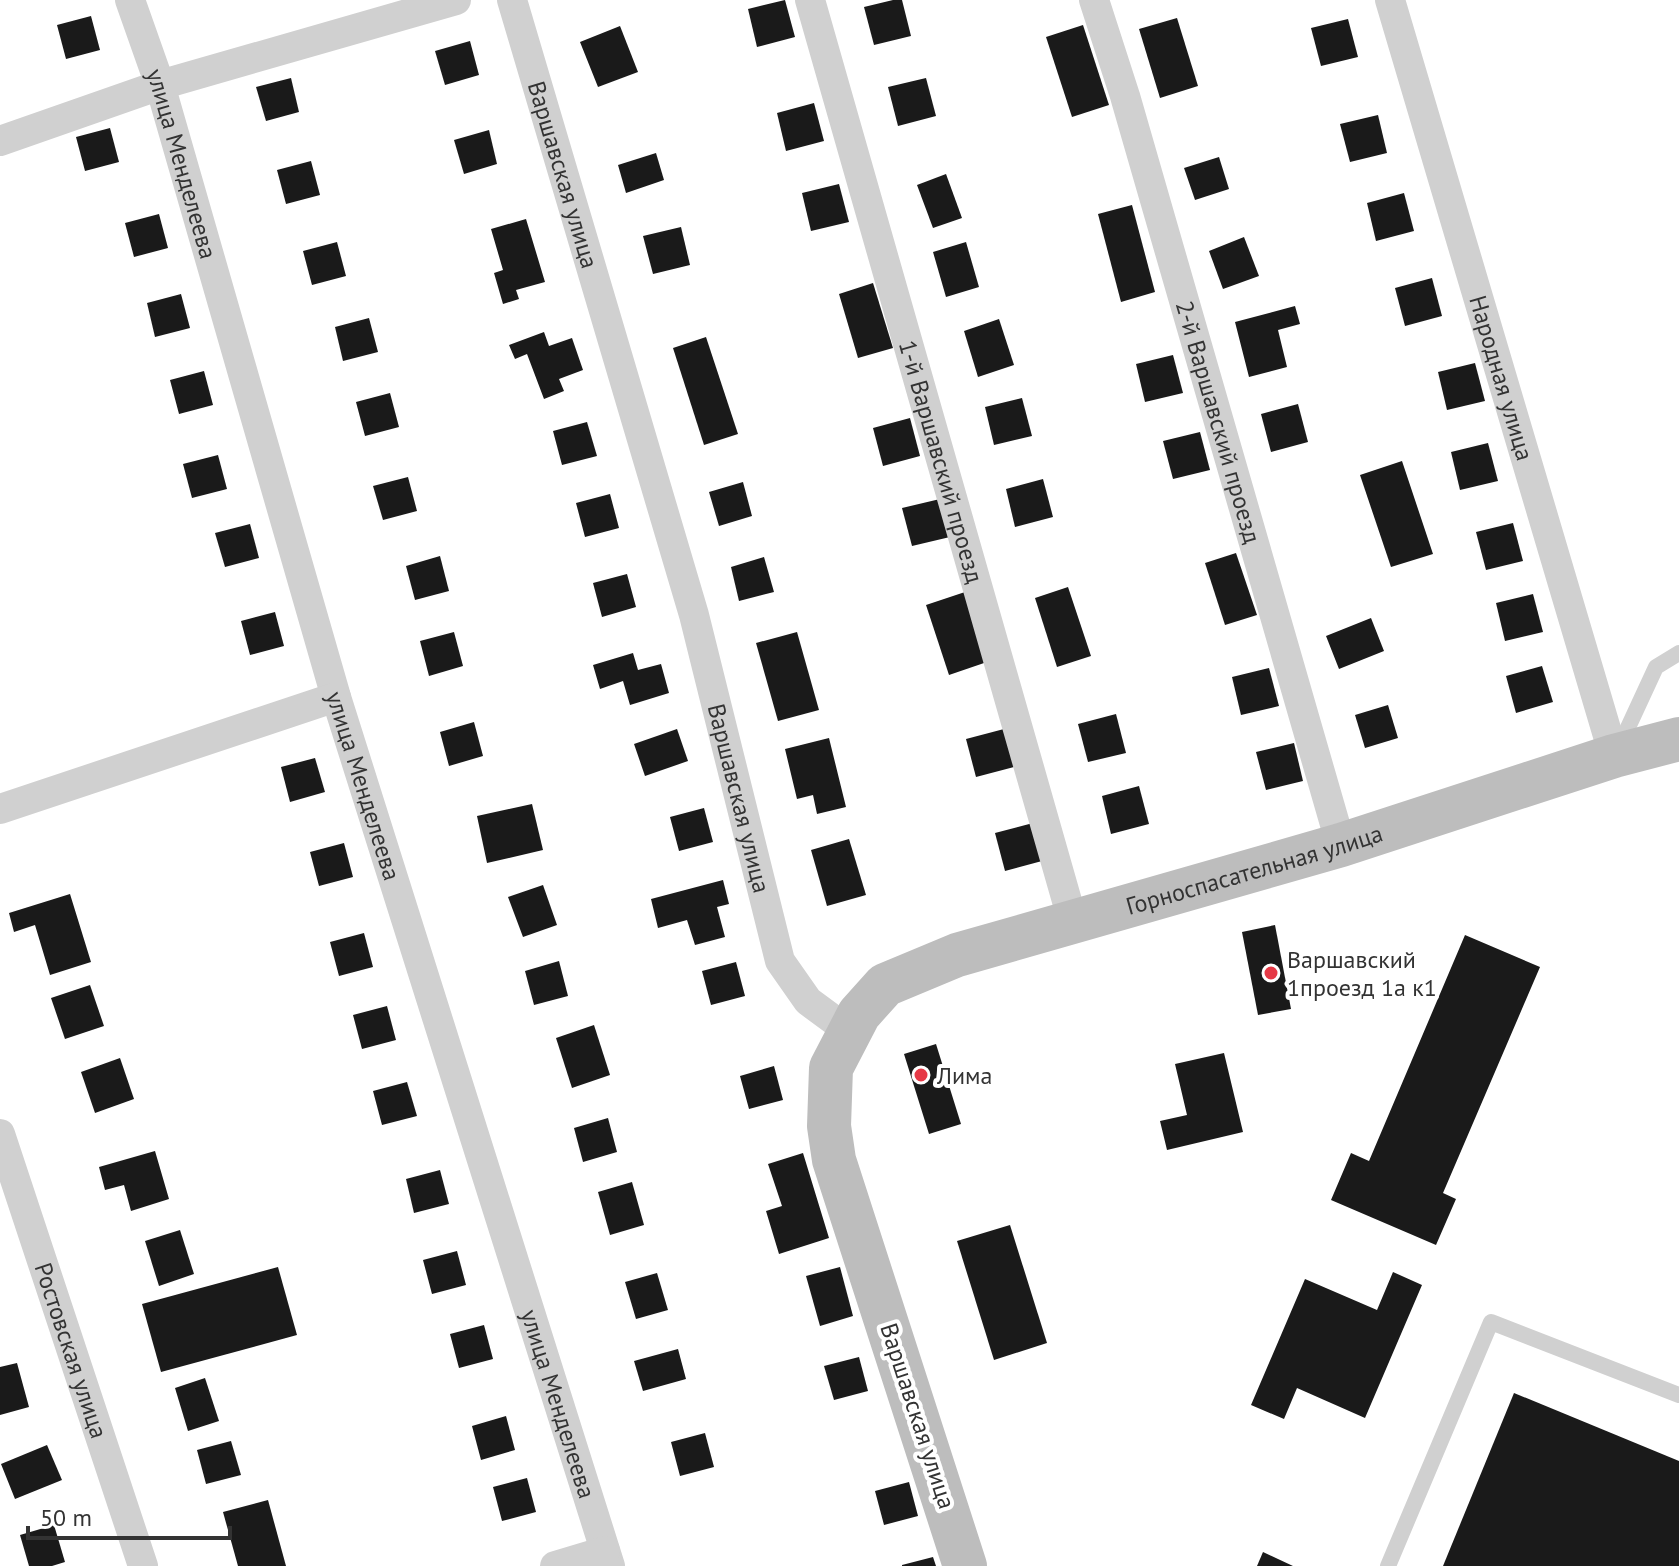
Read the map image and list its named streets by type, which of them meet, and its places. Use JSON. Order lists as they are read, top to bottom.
{
  "streets": {
    "main road": ["Варшавская улица", "Горноспасательная улица"],
    "street": [
      "улица Менделеева",
      "Народная улица",
      "2-й Варшавский проезд",
      "1-й Варшавский проезд",
      "Ростовская улица"
    ]
  },
  "crossings": [
    ["Варшавская улица", "Горноспасательная улица"],
    ["Народная улица", "Горноспасательная улица"],
    ["2-й Варшавский проезд", "Горноспасательная улица"],
    ["1-й Варшавский проезд", "Горноспасательная улица"]
  ],
  "places": ["Варшавский 1проезд 1а к1", "Лима"],
  "scale_bar": "50 m"
}
